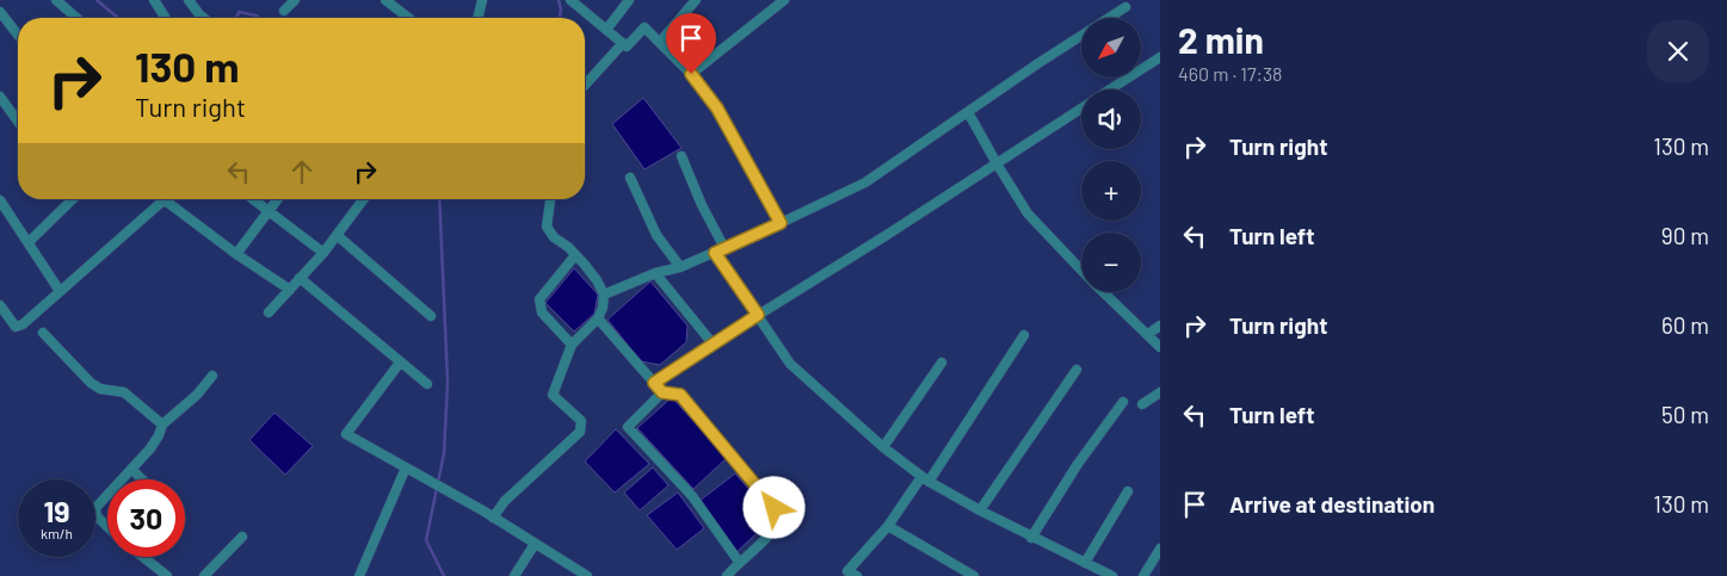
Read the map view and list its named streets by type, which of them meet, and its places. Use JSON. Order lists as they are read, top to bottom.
{
  "north": "bottom left",
  "page": {
    "heading": ["2 min", "460 m · 17:38"],
    "map_buttons": ["+", "−"],
    "turn": ["130 m", "Turn right"],
    "list": [
      {
        "name": "Turn right",
        "value": "130 m"
      },
      {
        "name": "Turn left",
        "value": "90 m"
      },
      {
        "name": "Turn right",
        "value": "60 m"
      },
      {
        "name": "Turn left",
        "value": "50 m"
      },
      {
        "name": "Arrive at destination",
        "value": "130 m"
      }
    ],
    "speed": "19 km/h",
    "limit": "30"
  }
}
